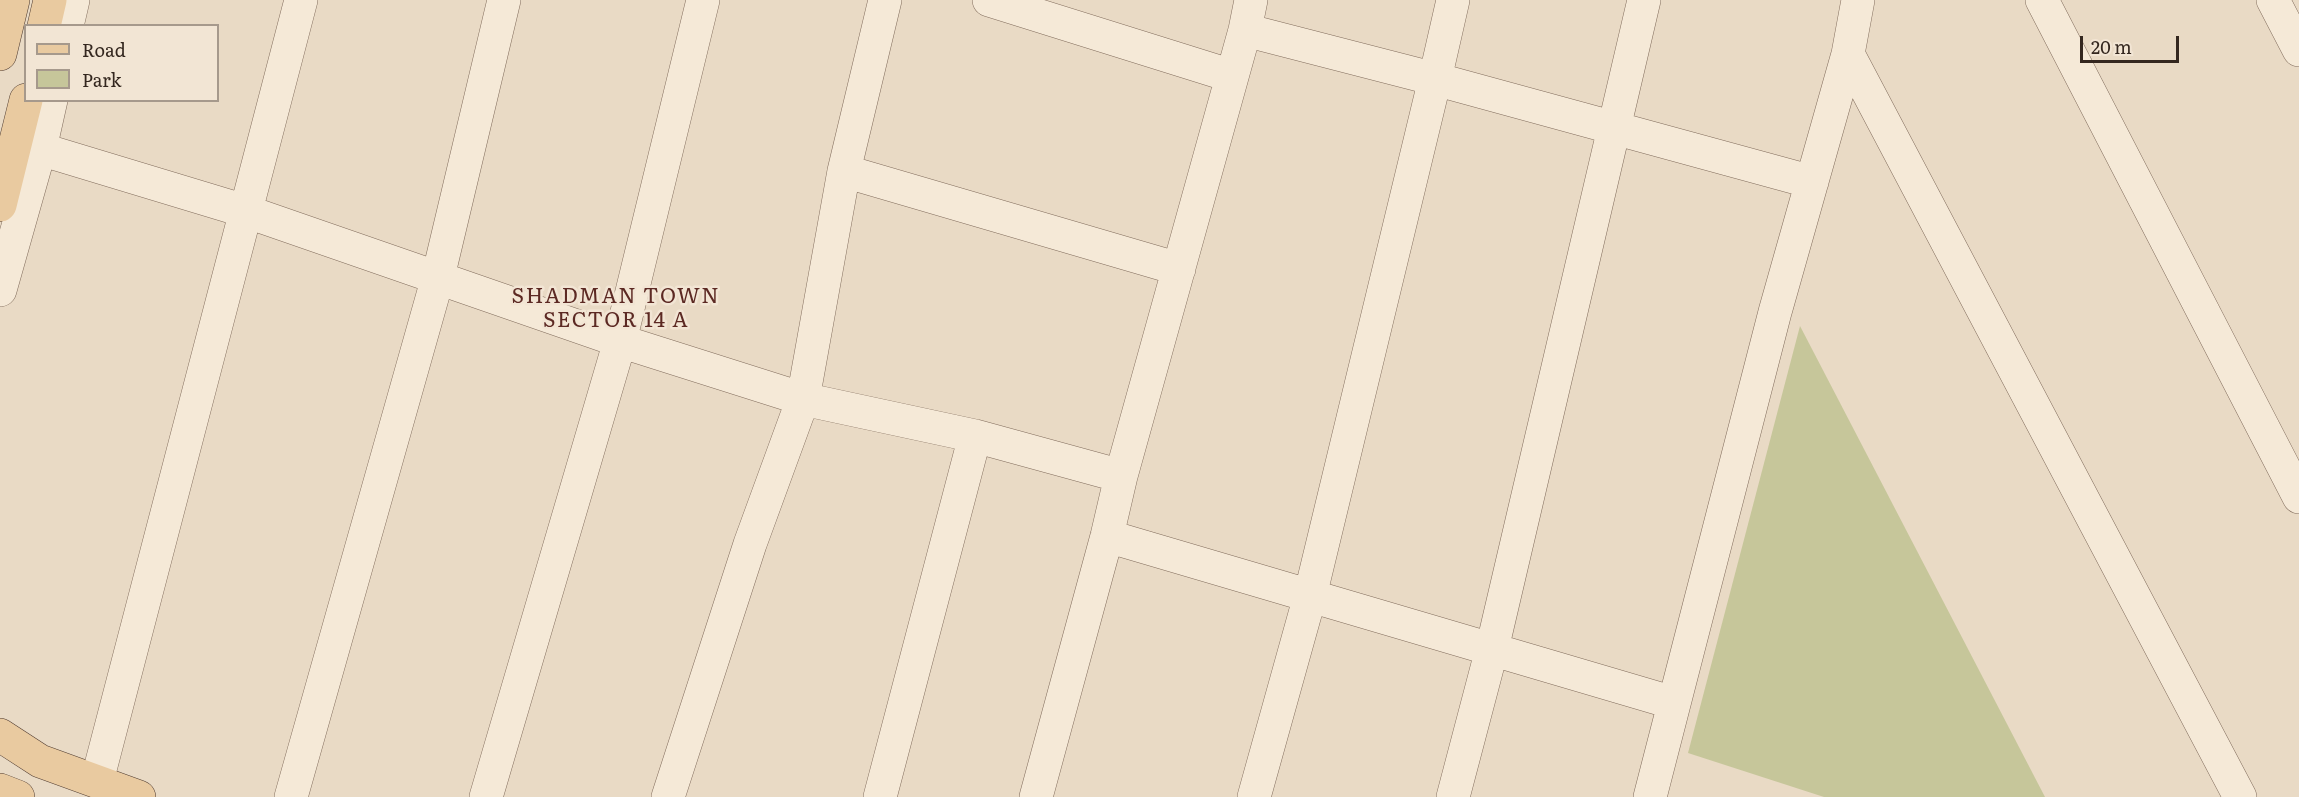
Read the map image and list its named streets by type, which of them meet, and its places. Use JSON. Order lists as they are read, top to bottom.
{
  "districts": ["SHADMAN TOWN SECTOR 14 A"],
  "legend": ["Road", "Park"],
  "scale_bar": "20 m"
}
